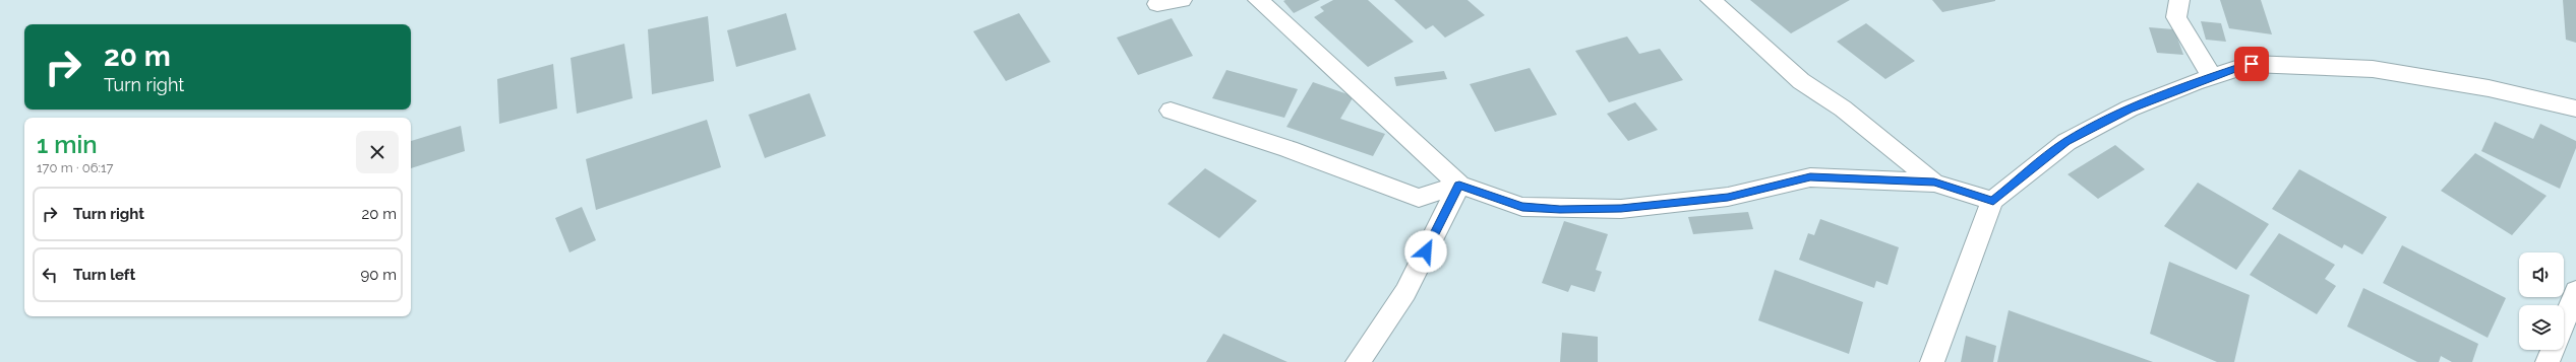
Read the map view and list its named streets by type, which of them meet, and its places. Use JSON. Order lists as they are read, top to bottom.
{
  "page": {
    "turn": ["20 m", "Turn right"],
    "heading": ["1 min", "170 m · 06:17"],
    "list": [
      {
        "name": "Turn right",
        "value": "20 m"
      },
      {
        "name": "Turn left",
        "value": "90 m"
      }
    ]
  }
}
